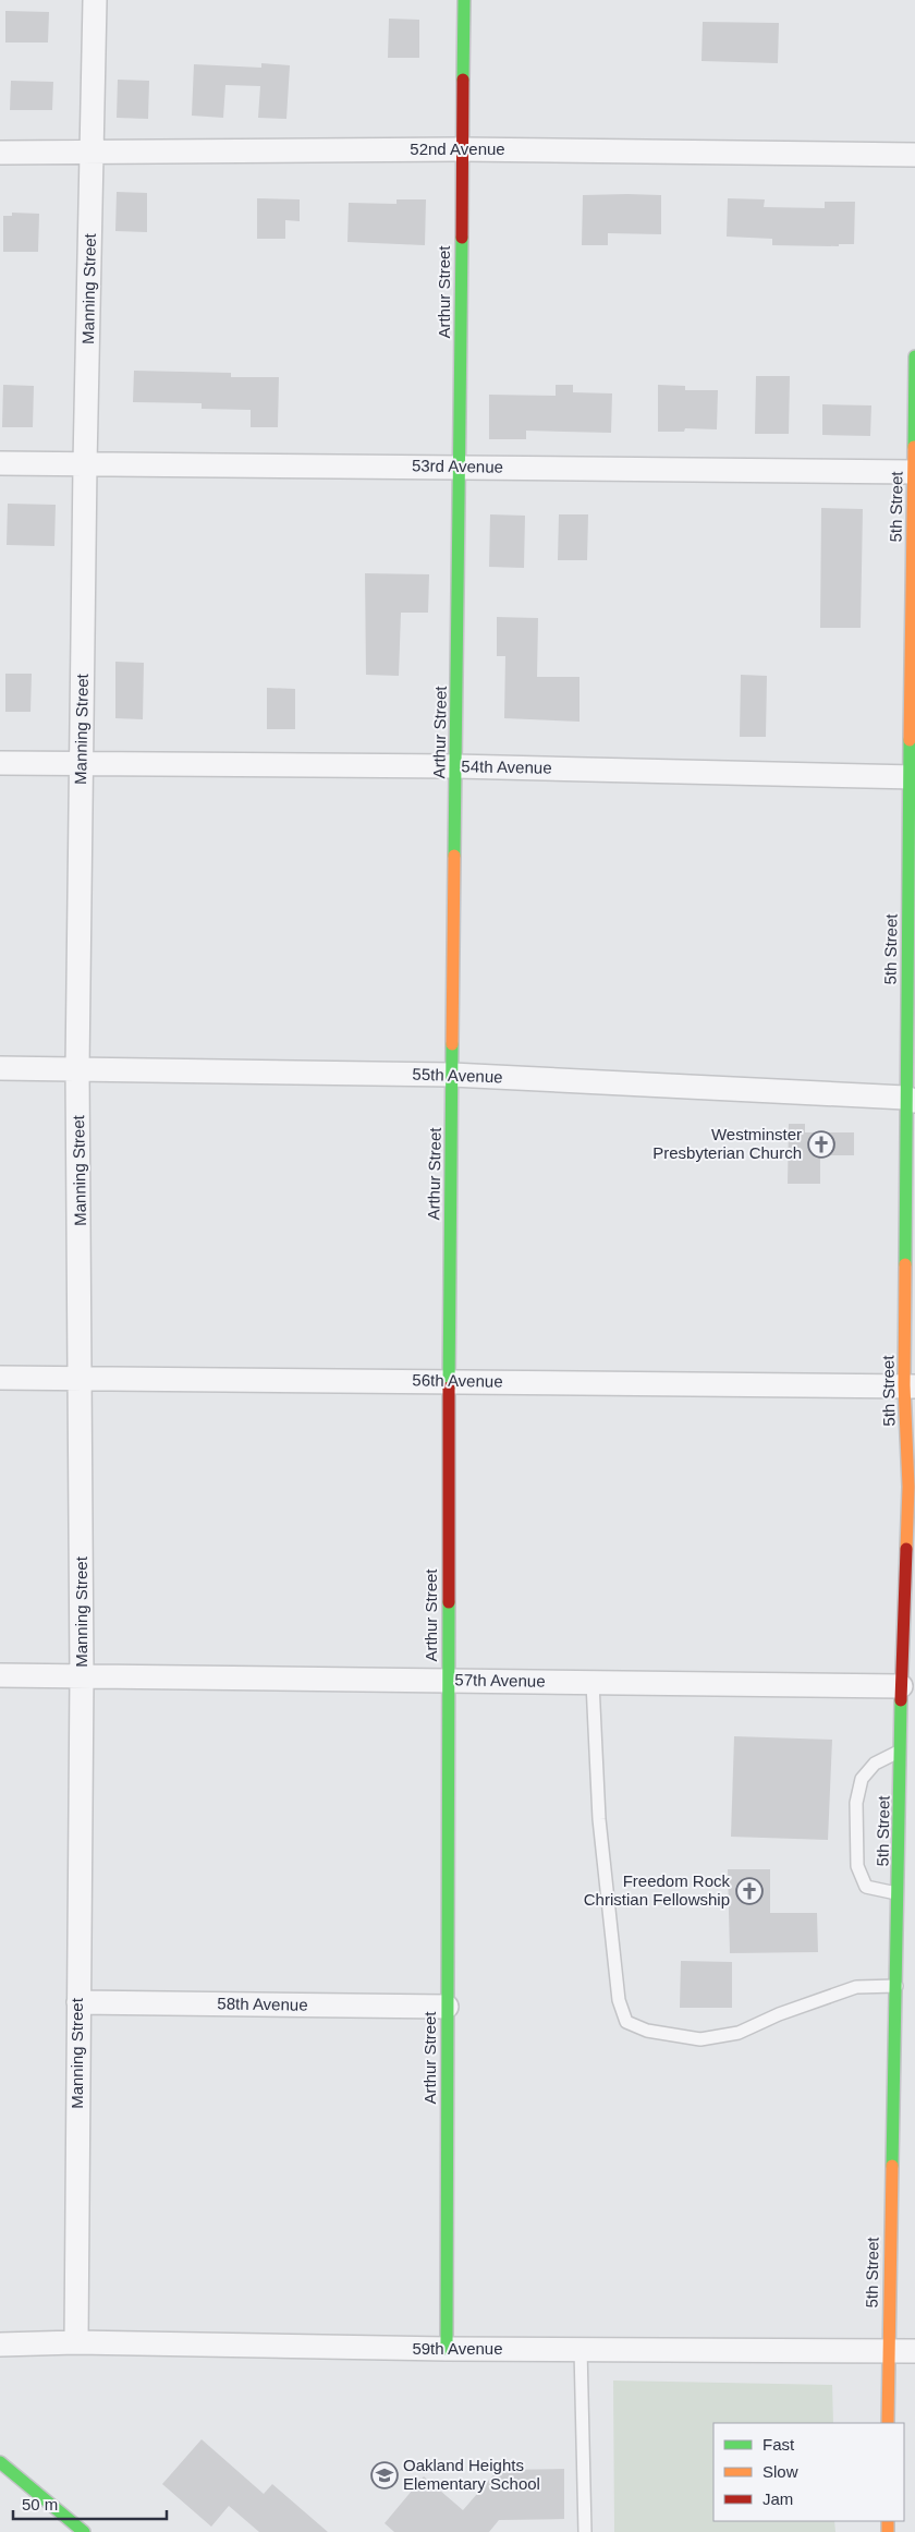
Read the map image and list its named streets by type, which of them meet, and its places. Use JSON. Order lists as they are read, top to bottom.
{
  "streets": {
    "street": [
      "52nd Avenue",
      "Manning Street",
      "Arthur Street",
      "53rd Avenue",
      "5th Street",
      "54th Avenue",
      "55th Avenue",
      "56th Avenue",
      "57th Avenue",
      "58th Avenue",
      "59th Avenue"
    ]
  },
  "crossings": [
    ["52nd Avenue", "Manning Street"],
    ["52nd Avenue", "Arthur Street"],
    ["Manning Street", "53rd Avenue"],
    ["Manning Street", "54th Avenue"],
    ["Manning Street", "55th Avenue"],
    ["Manning Street", "56th Avenue"],
    ["Manning Street", "57th Avenue"],
    ["Manning Street", "58th Avenue"],
    ["Manning Street", "59th Avenue"],
    ["Arthur Street", "53rd Avenue"],
    ["Arthur Street", "54th Avenue"],
    ["Arthur Street", "55th Avenue"],
    ["Arthur Street", "56th Avenue"],
    ["Arthur Street", "57th Avenue"],
    ["Arthur Street", "58th Avenue"],
    ["Arthur Street", "59th Avenue"],
    ["53rd Avenue", "5th Street"],
    ["5th Street", "54th Avenue"],
    ["5th Street", "55th Avenue"],
    ["5th Street", "56th Avenue"],
    ["5th Street", "57th Avenue"],
    ["5th Street", "59th Avenue"]
  ],
  "places": {
    "church": ["Westminster Presbyterian Church", "Freedom Rock Christian Fellowship"],
    "school or university": ["Oakland Heights Elementary School"]
  },
  "legend": ["Fast", "Slow", "Jam"],
  "scale_bar": "50 m"
}
